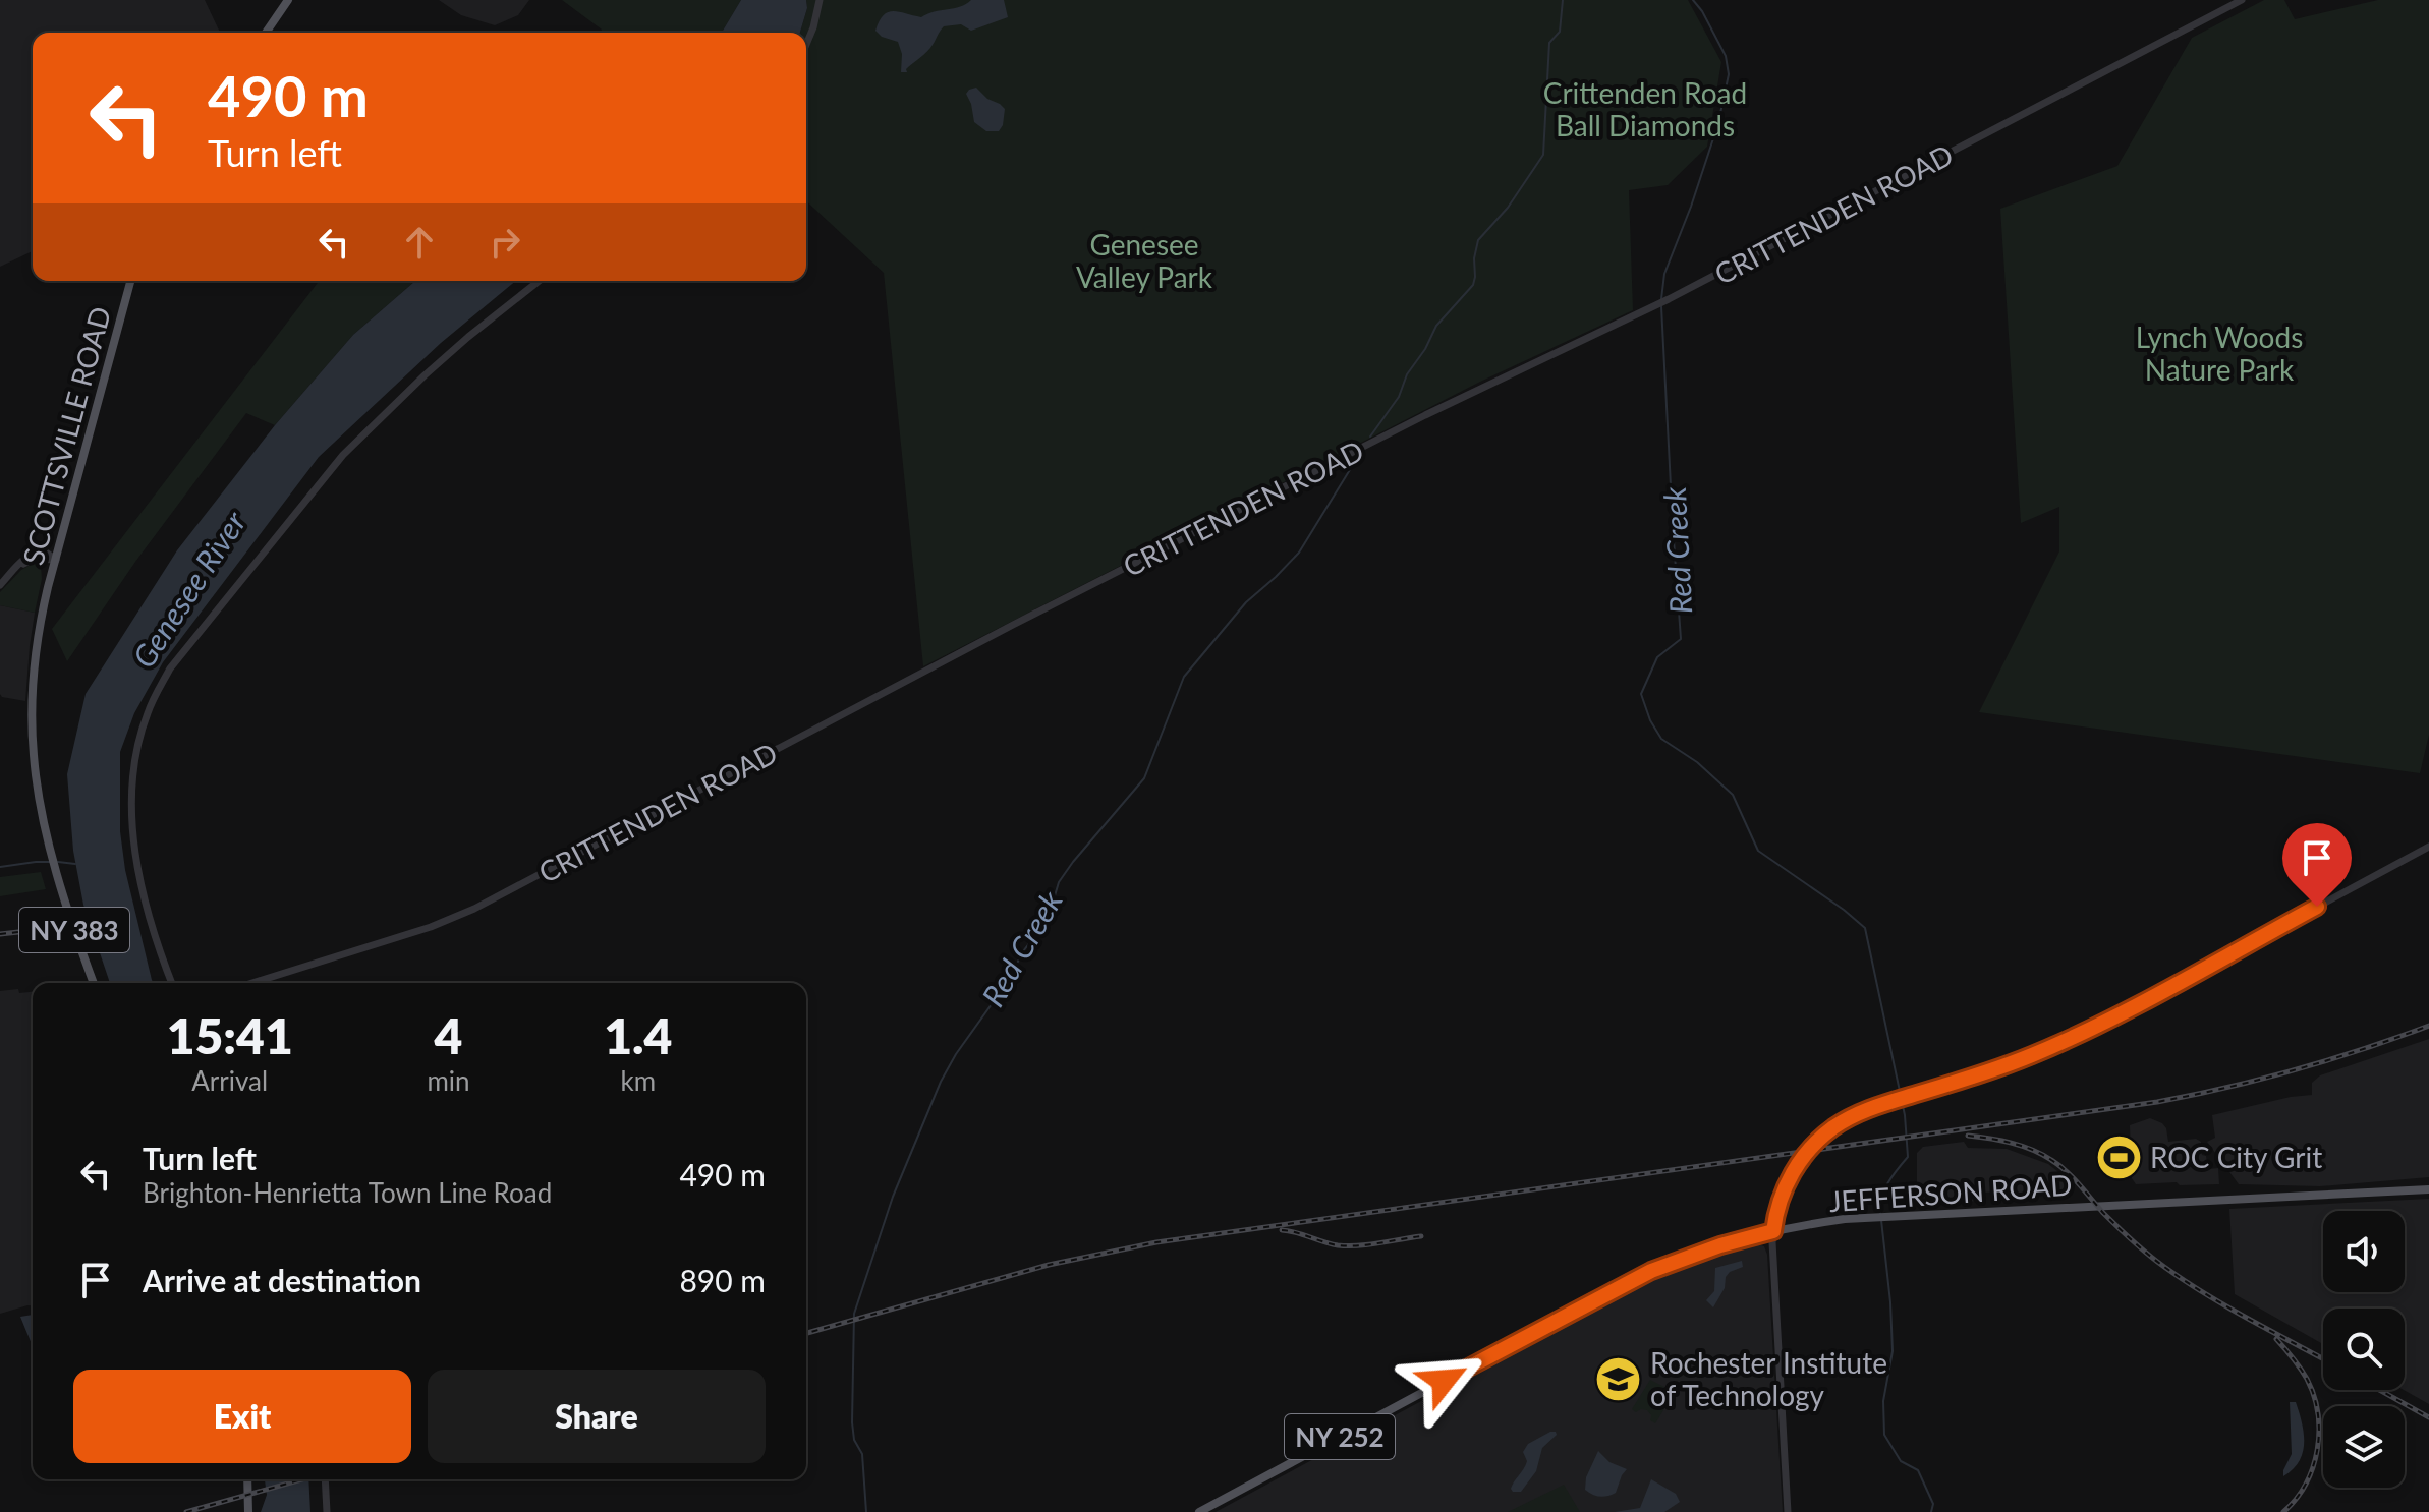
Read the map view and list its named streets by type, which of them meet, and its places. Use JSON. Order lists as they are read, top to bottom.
{
  "streets": {
    "main road": [
      "SCOTTSVILLE ROAD",
      "NY 383",
      "JEFFERSON ROAD",
      "NY 252"
    ],
    "street": ["CRITTENDEN ROAD"]
  },
  "water": ["Red Creek", "Genesee River"],
  "parks": ["Crittenden Road Ball Diamonds", "Genesee Valley Park", "Lynch Woods Nature Park"],
  "places": {
    "sports": ["ROC City Grit"],
    "school or university": ["Rochester Institute of Technology"]
  },
  "page": {
    "turn": ["490 m", "Turn left"],
    "eta": [
      "15:41",
      "Arrival",
      "4",
      "min",
      "1.4",
      "km"
    ],
    "list": [
      {
        "name": "Turn left",
        "note": "Brighton-Henrietta Town Line Road",
        "value": "490 m"
      },
      {
        "name": "Arrive at destination",
        "value": "890 m"
      }
    ],
    "buttons": ["Exit", "Share"]
  }
}
